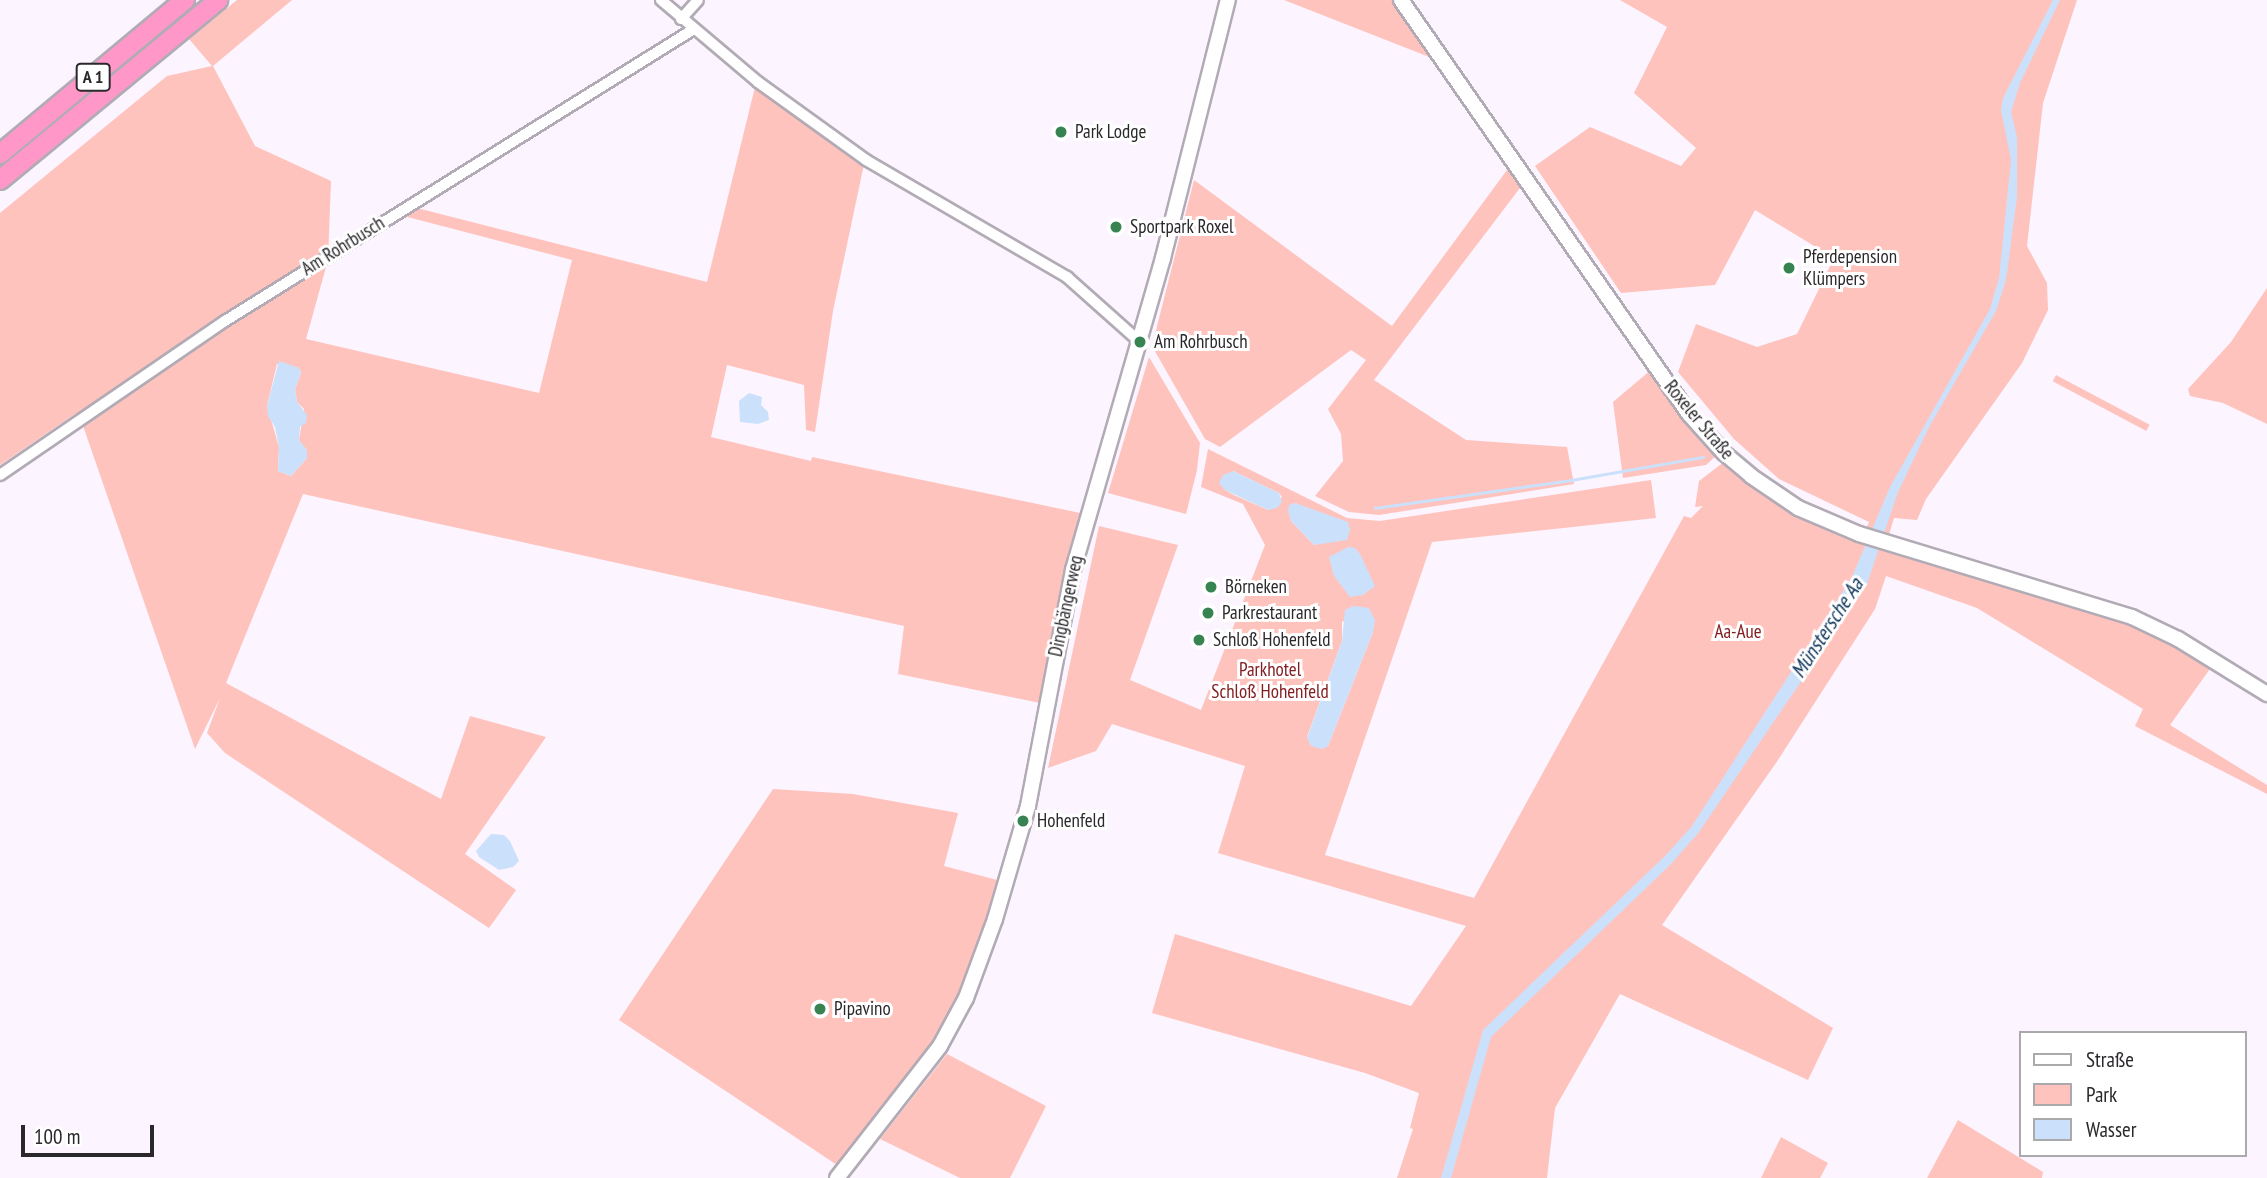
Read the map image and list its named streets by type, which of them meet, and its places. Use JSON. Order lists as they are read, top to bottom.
{
  "streets": {
    "highway": ["A 1"],
    "main road": ["Roxeler Straße", "Dingbängerweg"],
    "street": ["Am Rohrbusch"]
  },
  "water": ["Münstersche Aa"],
  "parks": ["Aa-Aue", "Parkhotel Schloß Hohenfeld"],
  "places": [
    "Park Lodge",
    "Sportpark Roxel",
    "Pferdepension Klümpers",
    "Am Rohrbusch",
    "Börneken",
    "Parkrestaurant",
    "Schloß Hohenfeld",
    "Hohenfeld",
    "Pipavino"
  ],
  "legend": ["Straße", "Park", "Wasser"],
  "scale_bar": "100 m"
}
